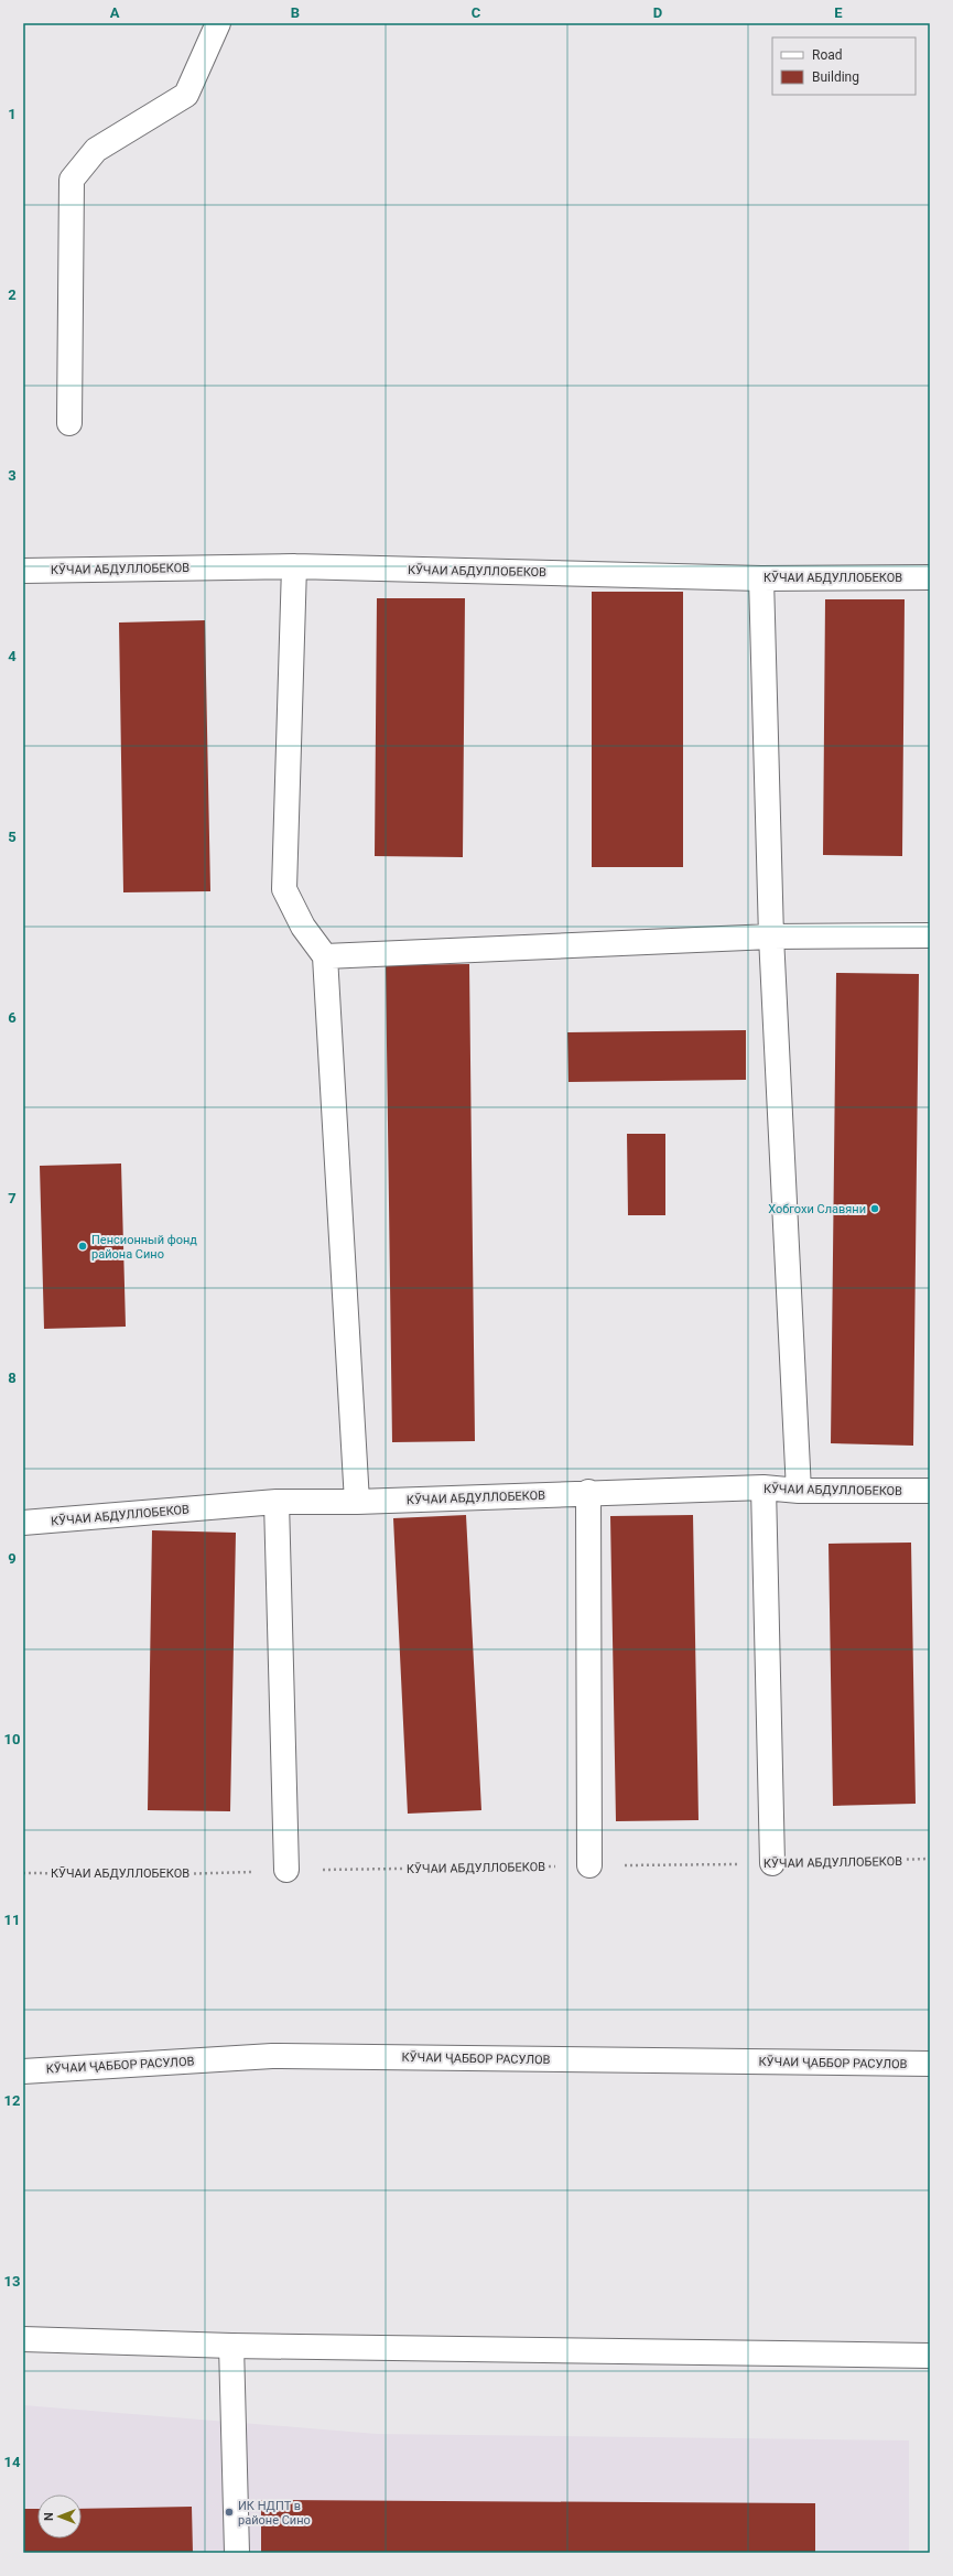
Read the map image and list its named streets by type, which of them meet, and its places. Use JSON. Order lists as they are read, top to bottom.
{
  "streets": {
    "main road": ["КӮЧАИ АБДУЛЛОБЕКОВ", "КӮЧАИ ҶАББОР РАСУЛОВ"]
  },
  "places": ["Хобгохи Славяни", "Пенсионный фонд района Сино", "ИК НДПТ в районе Сино"],
  "legend": ["Road", "Building"],
  "north": "left",
  "grid": {
    "columns": [
      "A",
      "B",
      "C",
      "D",
      "E"
    ],
    "rows": [
      "1",
      "2",
      "3",
      "4",
      "5",
      "6",
      "7",
      "8",
      "9",
      "10",
      "11",
      "12",
      "13",
      "14"
    ]
  }
}
